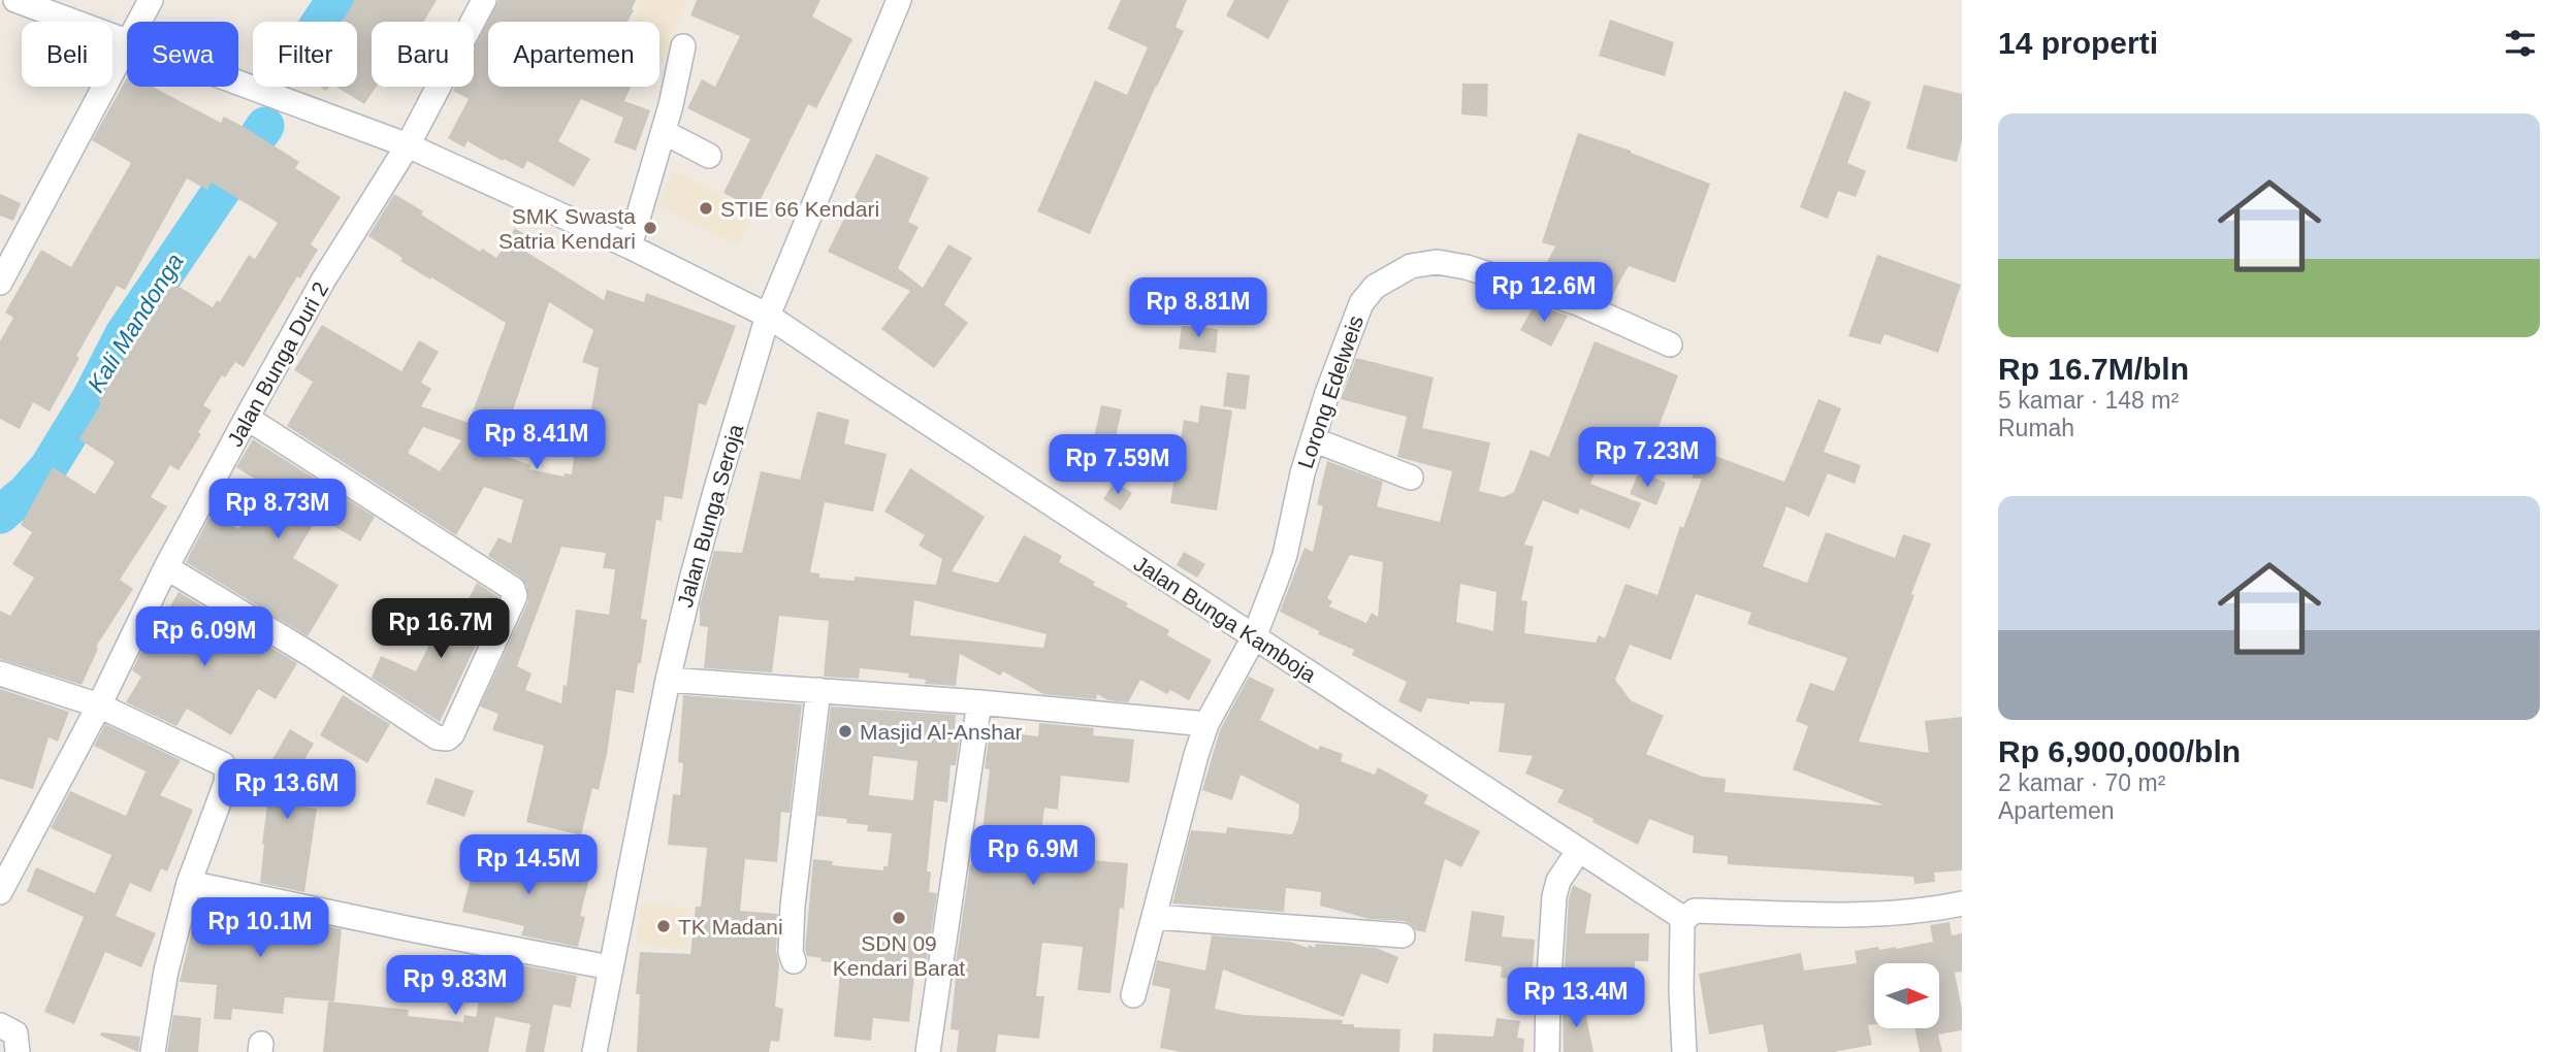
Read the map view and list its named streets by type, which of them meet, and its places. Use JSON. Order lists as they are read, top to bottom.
{
  "streets": {
    "street": [
      "Jalan Bunga Duri 2",
      "Lorong Edelweis",
      "Jalan Bunga Seroja",
      "Jalan Bunga Kamboja"
    ]
  },
  "crossings": [
    ["Jalan Bunga Duri 2", "Jalan Bunga Kamboja"],
    ["Lorong Edelweis", "Jalan Bunga Kamboja"],
    ["Jalan Bunga Seroja", "Jalan Bunga Kamboja"]
  ],
  "water": ["Kali Mandonga"],
  "places": [
    "STIE 66 Kendari",
    "SMK Swasta Satria Kendari",
    "Masjid Al-Anshar",
    "SDN 09 Kendari Barat",
    "TK Madani"
  ],
  "north": "right",
  "page": {
    "heading": "14 properti",
    "chip": [
      "Beli",
      "Sewa",
      "Filter",
      "Baru",
      "Apartemen"
    ],
    "list": [
      {
        "name": "Rp 16.7M/bln",
        "note": "5 kamar · 148 m² · Rumah"
      },
      {
        "name": "Rp 6,900,000/bln",
        "note": "2 kamar · 70 m² · Apartemen"
      }
    ],
    "price": [
      "Rp 12.6M",
      "Rp 8.81M",
      "Rp 8.41M",
      "Rp 7.23M",
      "Rp 7.59M",
      "Rp 8.73M",
      "Rp 16.7M",
      "Rp 6.09M",
      "Rp 13.6M",
      "Rp 6.9M",
      "Rp 14.5M",
      "Rp 10.1M",
      "Rp 9.83M",
      "Rp 13.4M"
    ]
  }
}
